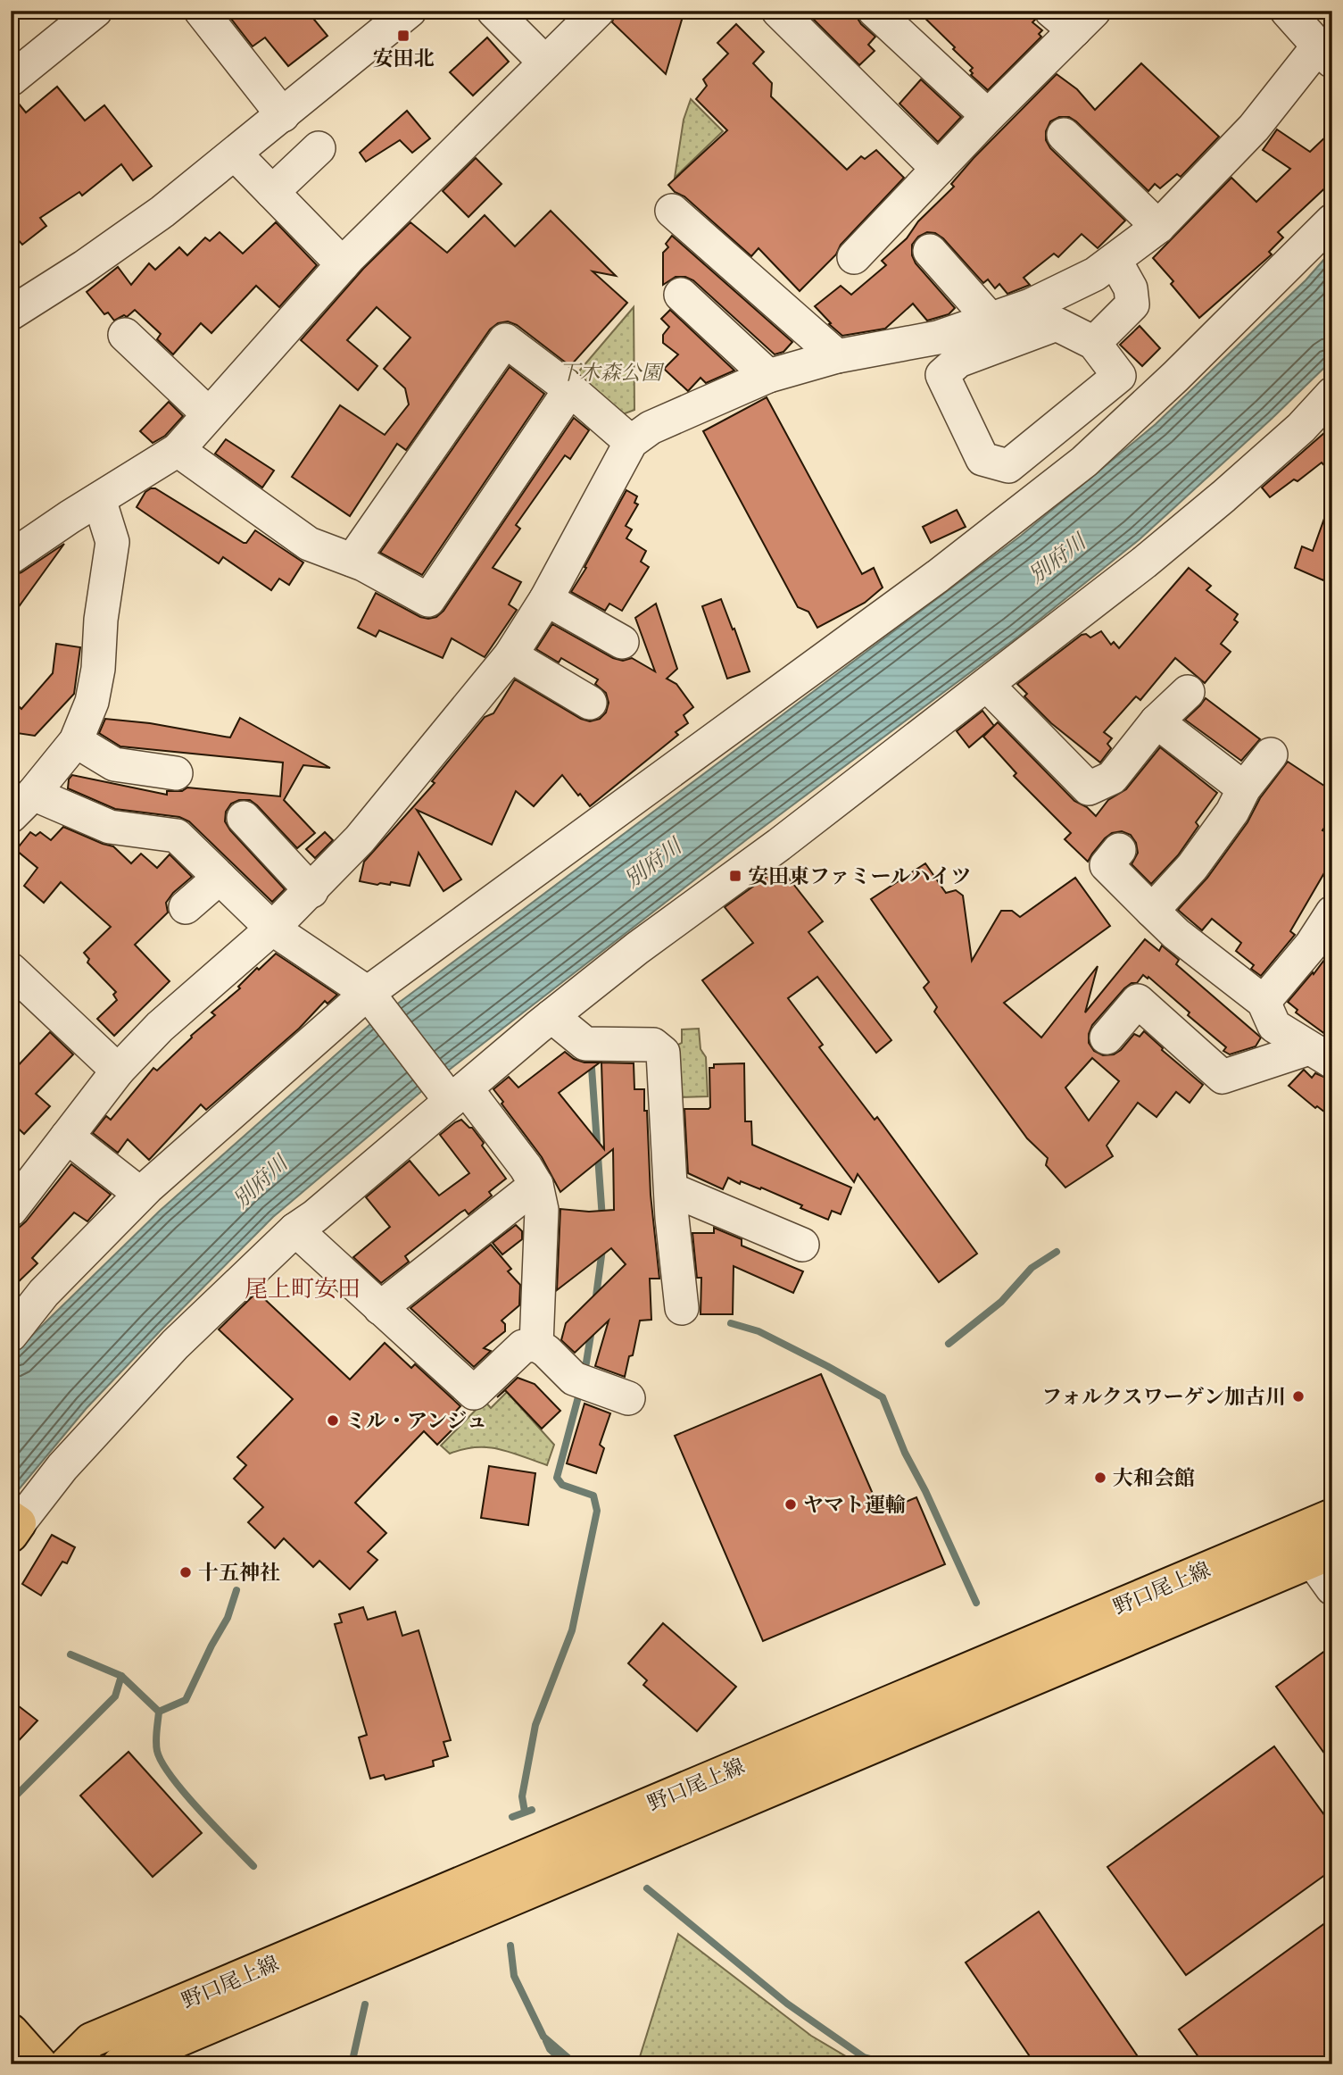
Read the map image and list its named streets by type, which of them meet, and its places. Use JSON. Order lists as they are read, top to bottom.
{
  "streets": {
    "main road": ["野口尾上線"]
  },
  "districts": ["尾上町安田"],
  "water": ["別府川"],
  "parks": ["下木森公園"],
  "places": {
    "transit": ["安田北", "安田東ファミールハイツ"],
    "other": [
      "フォルクスワーゲン加古川",
      "ミル・アンジュ",
      "大和会館",
      "ヤマト運輸",
      "十五神社"
    ]
  }
}
